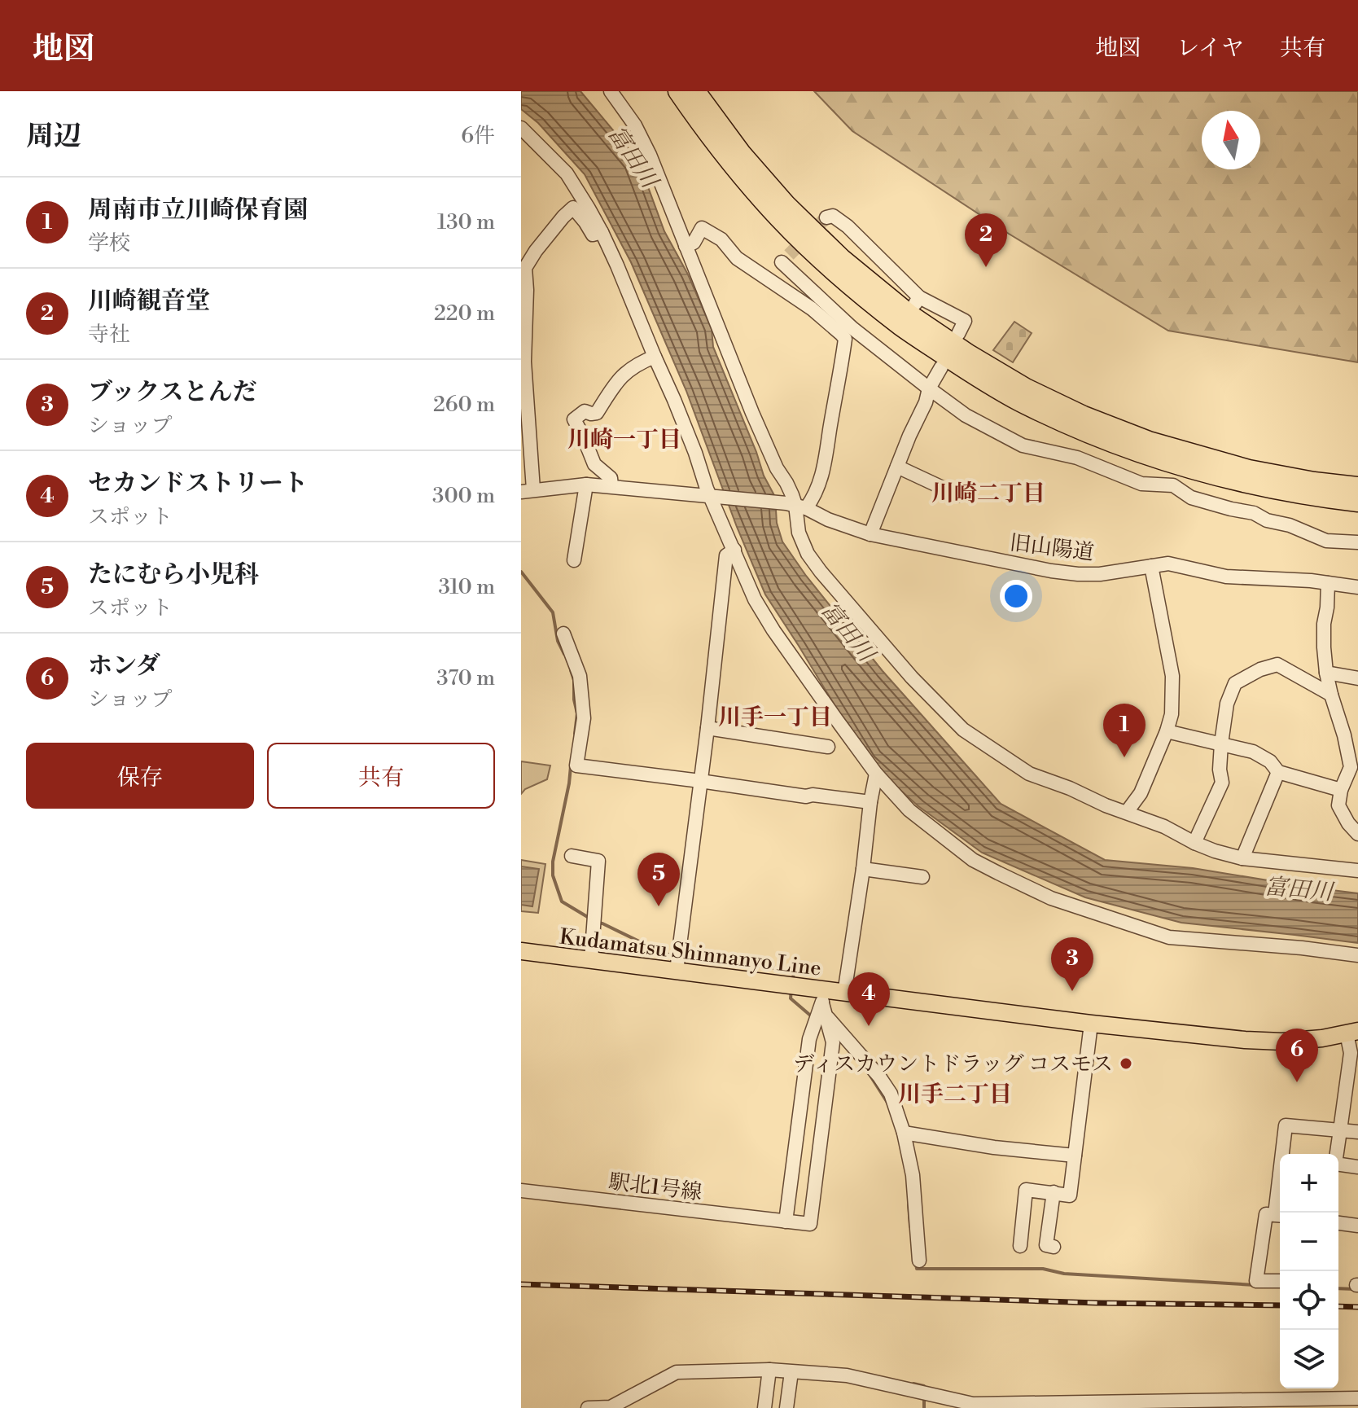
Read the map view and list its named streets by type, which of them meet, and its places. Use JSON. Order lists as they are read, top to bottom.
{
  "streets": {
    "main road": ["Kudamatsu Shinnanyo Line"],
    "street": ["旧山陽道", "駅北1号線"]
  },
  "districts": [
    "川崎一丁目",
    "川崎二丁目",
    "川手一丁目",
    "川手二丁目"
  ],
  "water": ["富田川"],
  "places": ["ディスカウントドラッグ コスモス"],
  "north": "top",
  "page": {
    "header": "地図",
    "nav": ["地図", "レイヤ", "共有"],
    "heading": ["周辺", "6件"],
    "list": [
      {
        "mark": "1",
        "name": "周南市立川崎保育園",
        "note": "学校",
        "value": "130 m"
      },
      {
        "mark": "2",
        "name": "川崎観音堂",
        "note": "寺社",
        "value": "220 m"
      },
      {
        "mark": "3",
        "name": "ブックスとんだ",
        "note": "ショップ",
        "value": "260 m"
      },
      {
        "mark": "4",
        "name": "セカンドストリート",
        "note": "スポット",
        "value": "300 m"
      },
      {
        "mark": "5",
        "name": "たにむら小児科",
        "note": "スポット",
        "value": "310 m"
      },
      {
        "mark": "6",
        "name": "ホンダ",
        "note": "ショップ",
        "value": "370 m"
      }
    ],
    "pins": [
      "2",
      "1",
      "5",
      "3",
      "4",
      "6"
    ],
    "buttons": ["保存", "共有"],
    "map_buttons": ["+", "−"]
  }
}
